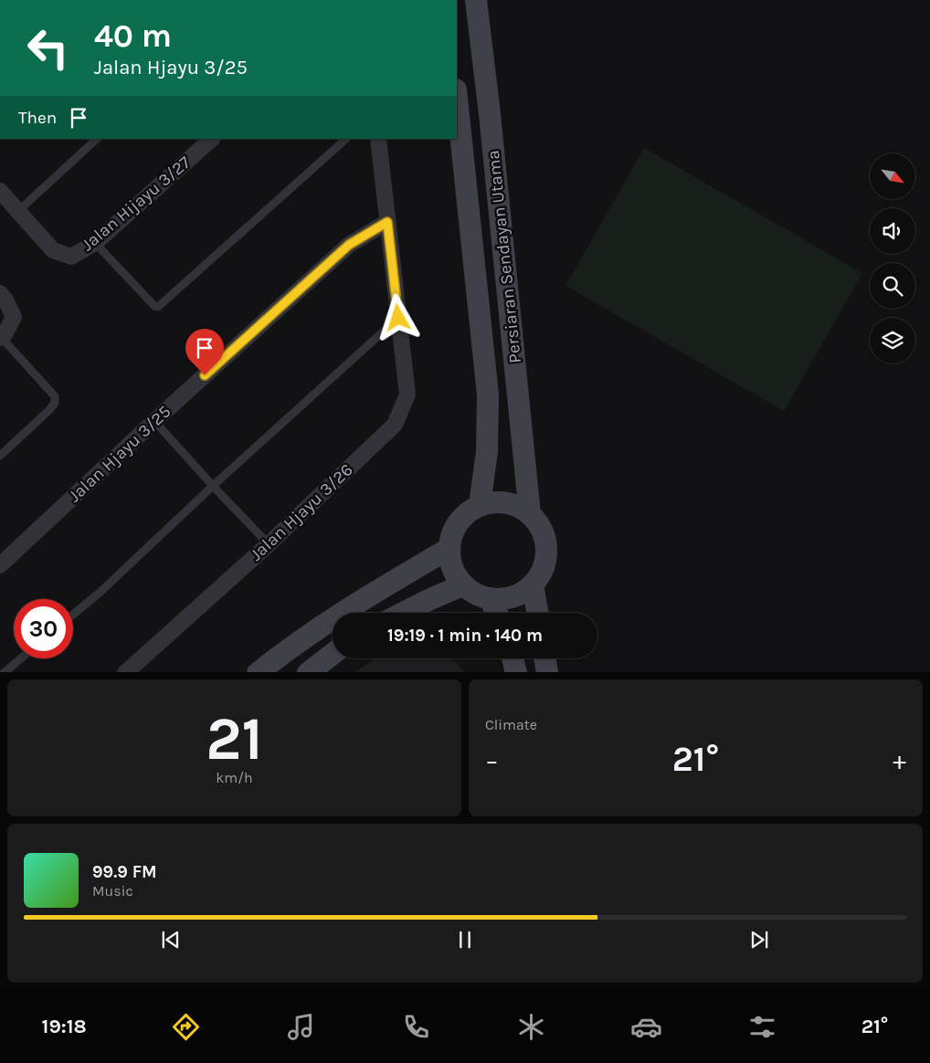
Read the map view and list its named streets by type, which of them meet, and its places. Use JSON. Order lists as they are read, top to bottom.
{
  "streets": {
    "main road": ["Persiaran Sendayan Utama"],
    "street": ["Jalan Hijayu 3/27", "Jalan Hjayu 3/25", "Jalan Hjayu 3/26"]
  },
  "crossings": [
    ["Jalan Hjayu 3/25", "Jalan Hjayu 3/26"]
  ],
  "north": "bottom right",
  "page": {
    "turn": ["40 m", "Jalan Hjayu 3/25"],
    "then": "Then",
    "limit": "30",
    "trip": "19:19 · 1 min · 140 m",
    "tile": [
      ["21", "km/h"],
      "Climate"
    ],
    "heat": ["−", "21°", "+"],
    "song": ["99.9 FM", "Music"],
    "tabs": ["19:18", "21°"]
  }
}
